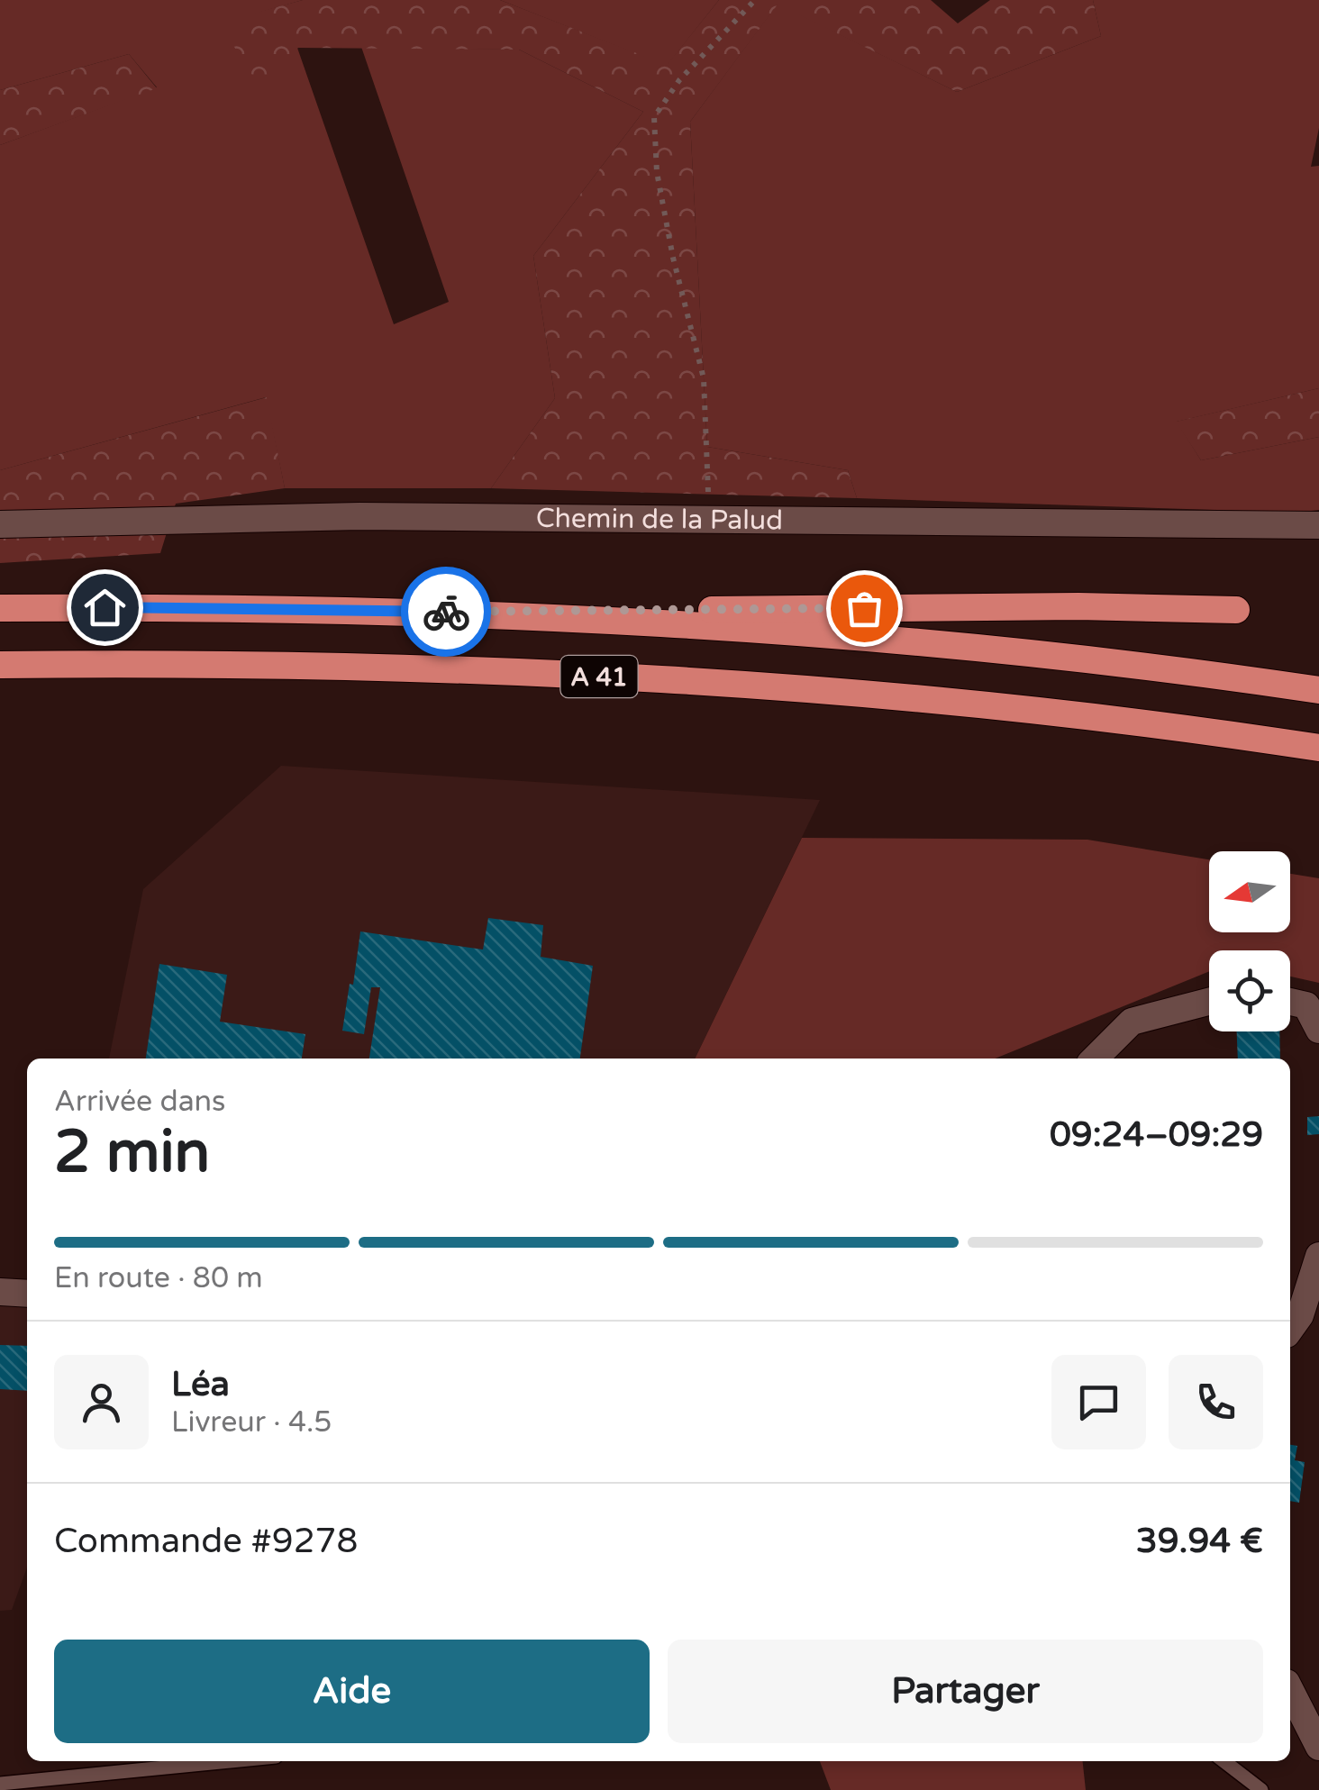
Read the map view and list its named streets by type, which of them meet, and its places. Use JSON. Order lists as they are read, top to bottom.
{
  "streets": {
    "highway": ["A 41"],
    "street": ["Chemin de la Palud"]
  },
  "north": "left",
  "page": {
    "heading": ["2 min", "Arrivée dans", "09:24–09:29"],
    "panel": [
      "Léa",
      "Livreur · 4.5",
      "Commande #9278",
      "39.94 €"
    ],
    "bar": "En route · 80 m",
    "buttons": ["Aide", "Partager"]
  }
}
